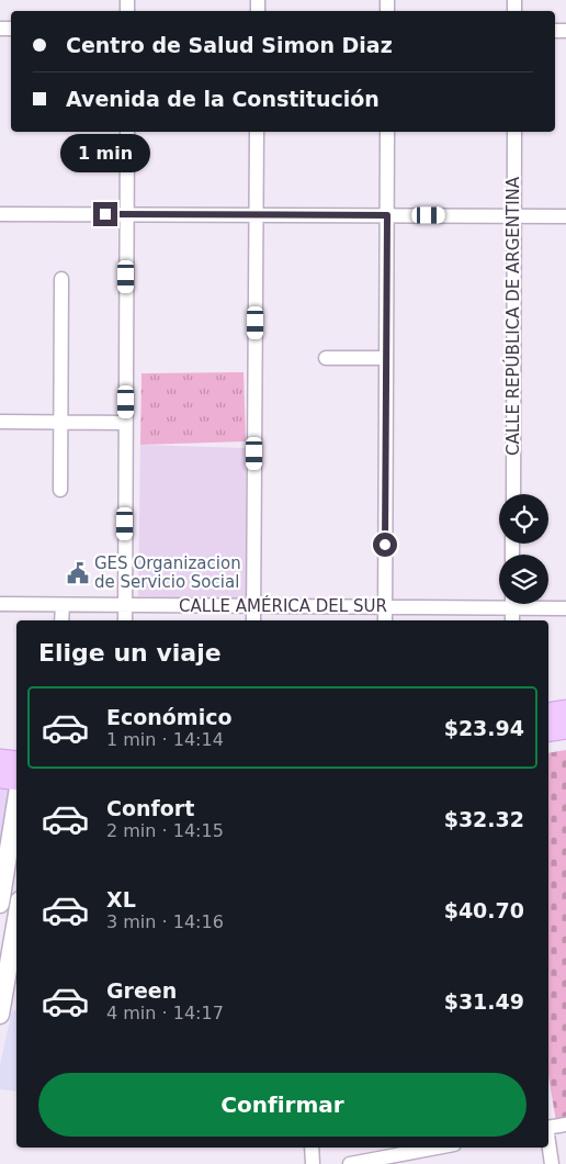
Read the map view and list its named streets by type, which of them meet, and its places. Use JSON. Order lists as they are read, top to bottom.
{
  "streets": {
    "street": ["CALLE REPÚBLICA DE ARGENTINA", "CALLE AMÉRICA DEL SUR"]
  },
  "places": {
    "public building": ["GES Organizacion de Servicio Social"]
  },
  "page": {
    "banner": ["Centro de Salud Simon Diaz", "Avenida de la Constitución"],
    "bubble": "1 min",
    "heading": "Elige un viaje",
    "list": [
      {
        "name": "Económico",
        "note": "1 min · 14:14",
        "value": "$23.94"
      },
      {
        "name": "Confort",
        "note": "2 min · 14:15",
        "value": "$32.32"
      },
      {
        "name": "XL",
        "note": "3 min · 14:16",
        "value": "$40.70"
      },
      {
        "name": "Green",
        "note": "4 min · 14:17",
        "value": "$31.49"
      }
    ],
    "buttons": "Confirmar"
  }
}
